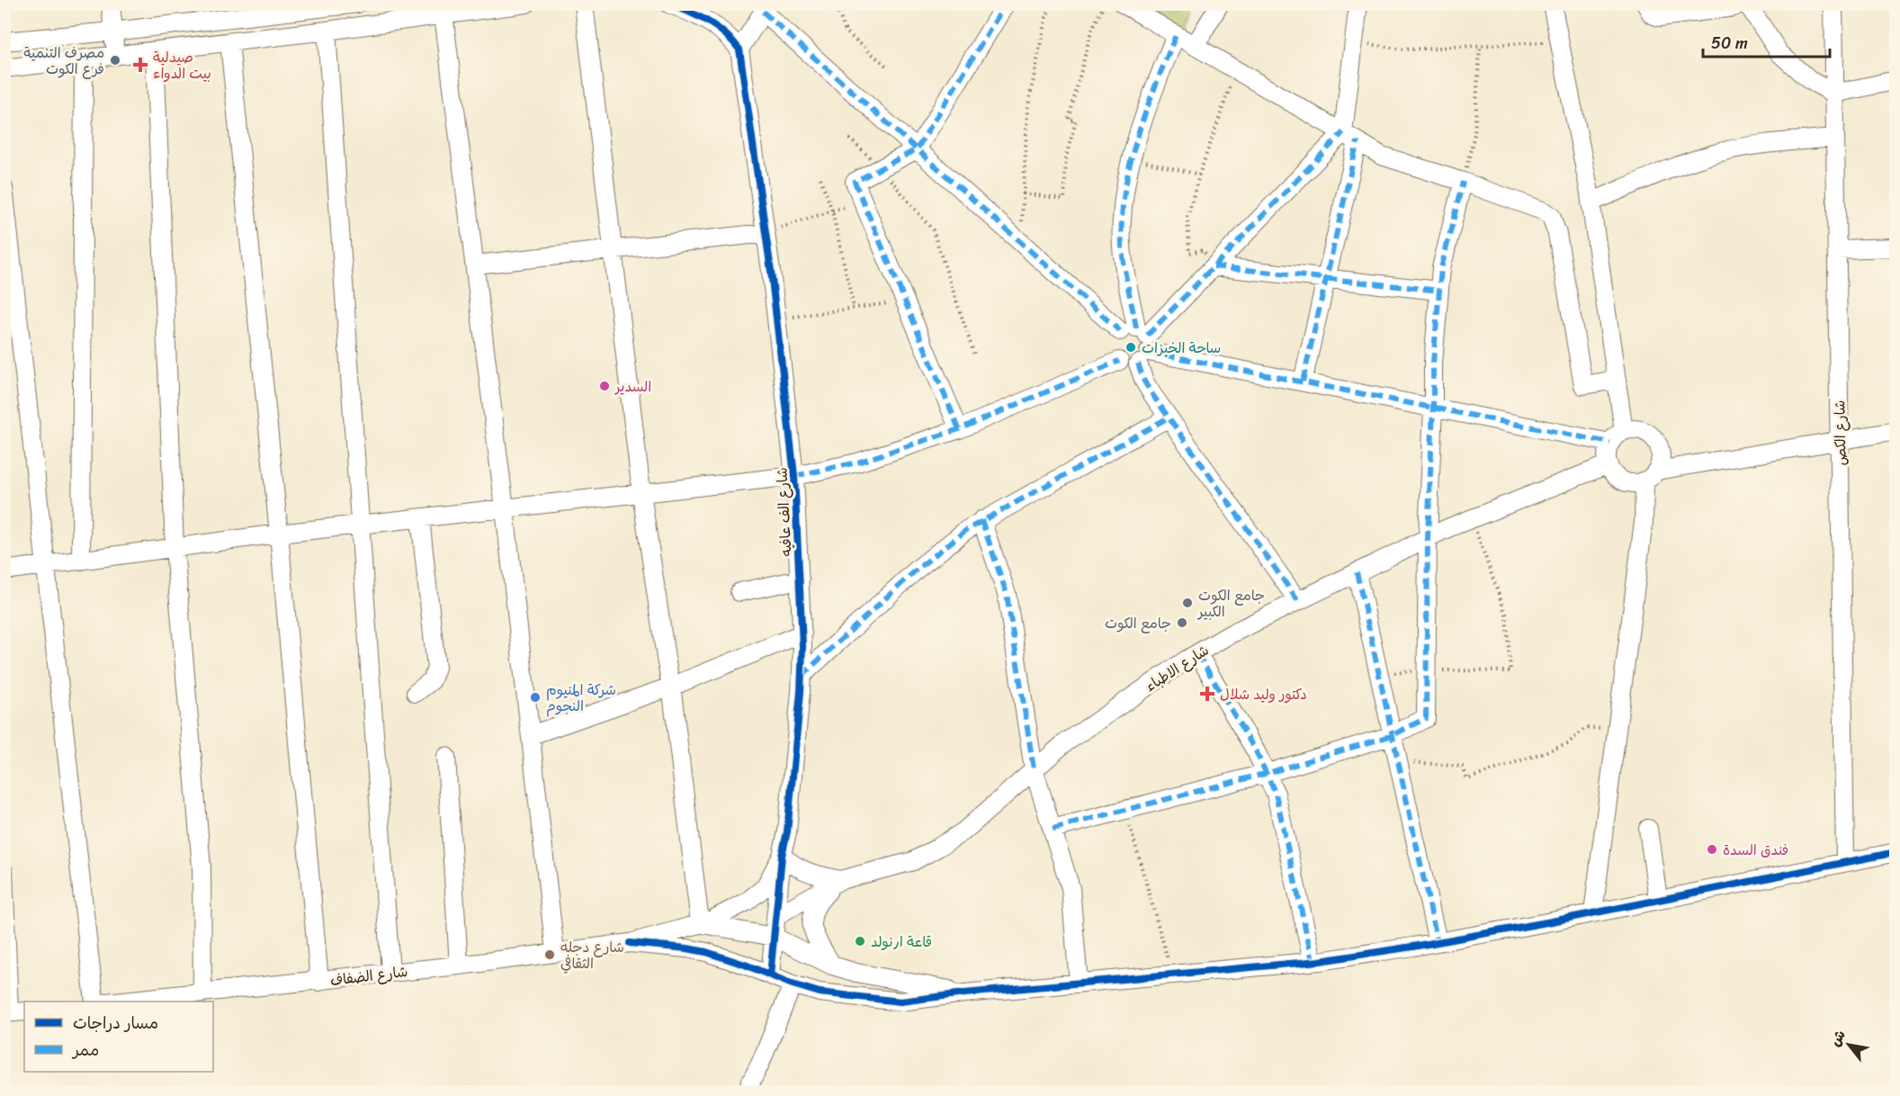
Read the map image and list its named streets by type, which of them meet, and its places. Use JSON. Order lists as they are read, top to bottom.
{
  "streets": {
    "street": [
      "شارع الكص",
      "شارع الف عافيه",
      "شارع الاطباء",
      "شارع الضفاف"
    ]
  },
  "crossings": [
    ["شارع الف عافيه", "شارع الاطباء"]
  ],
  "places": {
    "other": [
      "مصرف التنمية فرع الكوت",
      "ساحة الخبزات",
      "السدير",
      "جامع الكوت الكبير",
      "جامع الكوت",
      "شركة المنيوم النجوم",
      "فندق السدة",
      "قاعة ارنولد",
      "شارع دجله الثقافي"
    ],
    "health": ["صيدلية بيت الدواء", "دكتور وليد شلال"]
  },
  "legend": ["مسار دراجات", "ممر"],
  "scale_bar": "50 m",
  "north": "top left"
}
